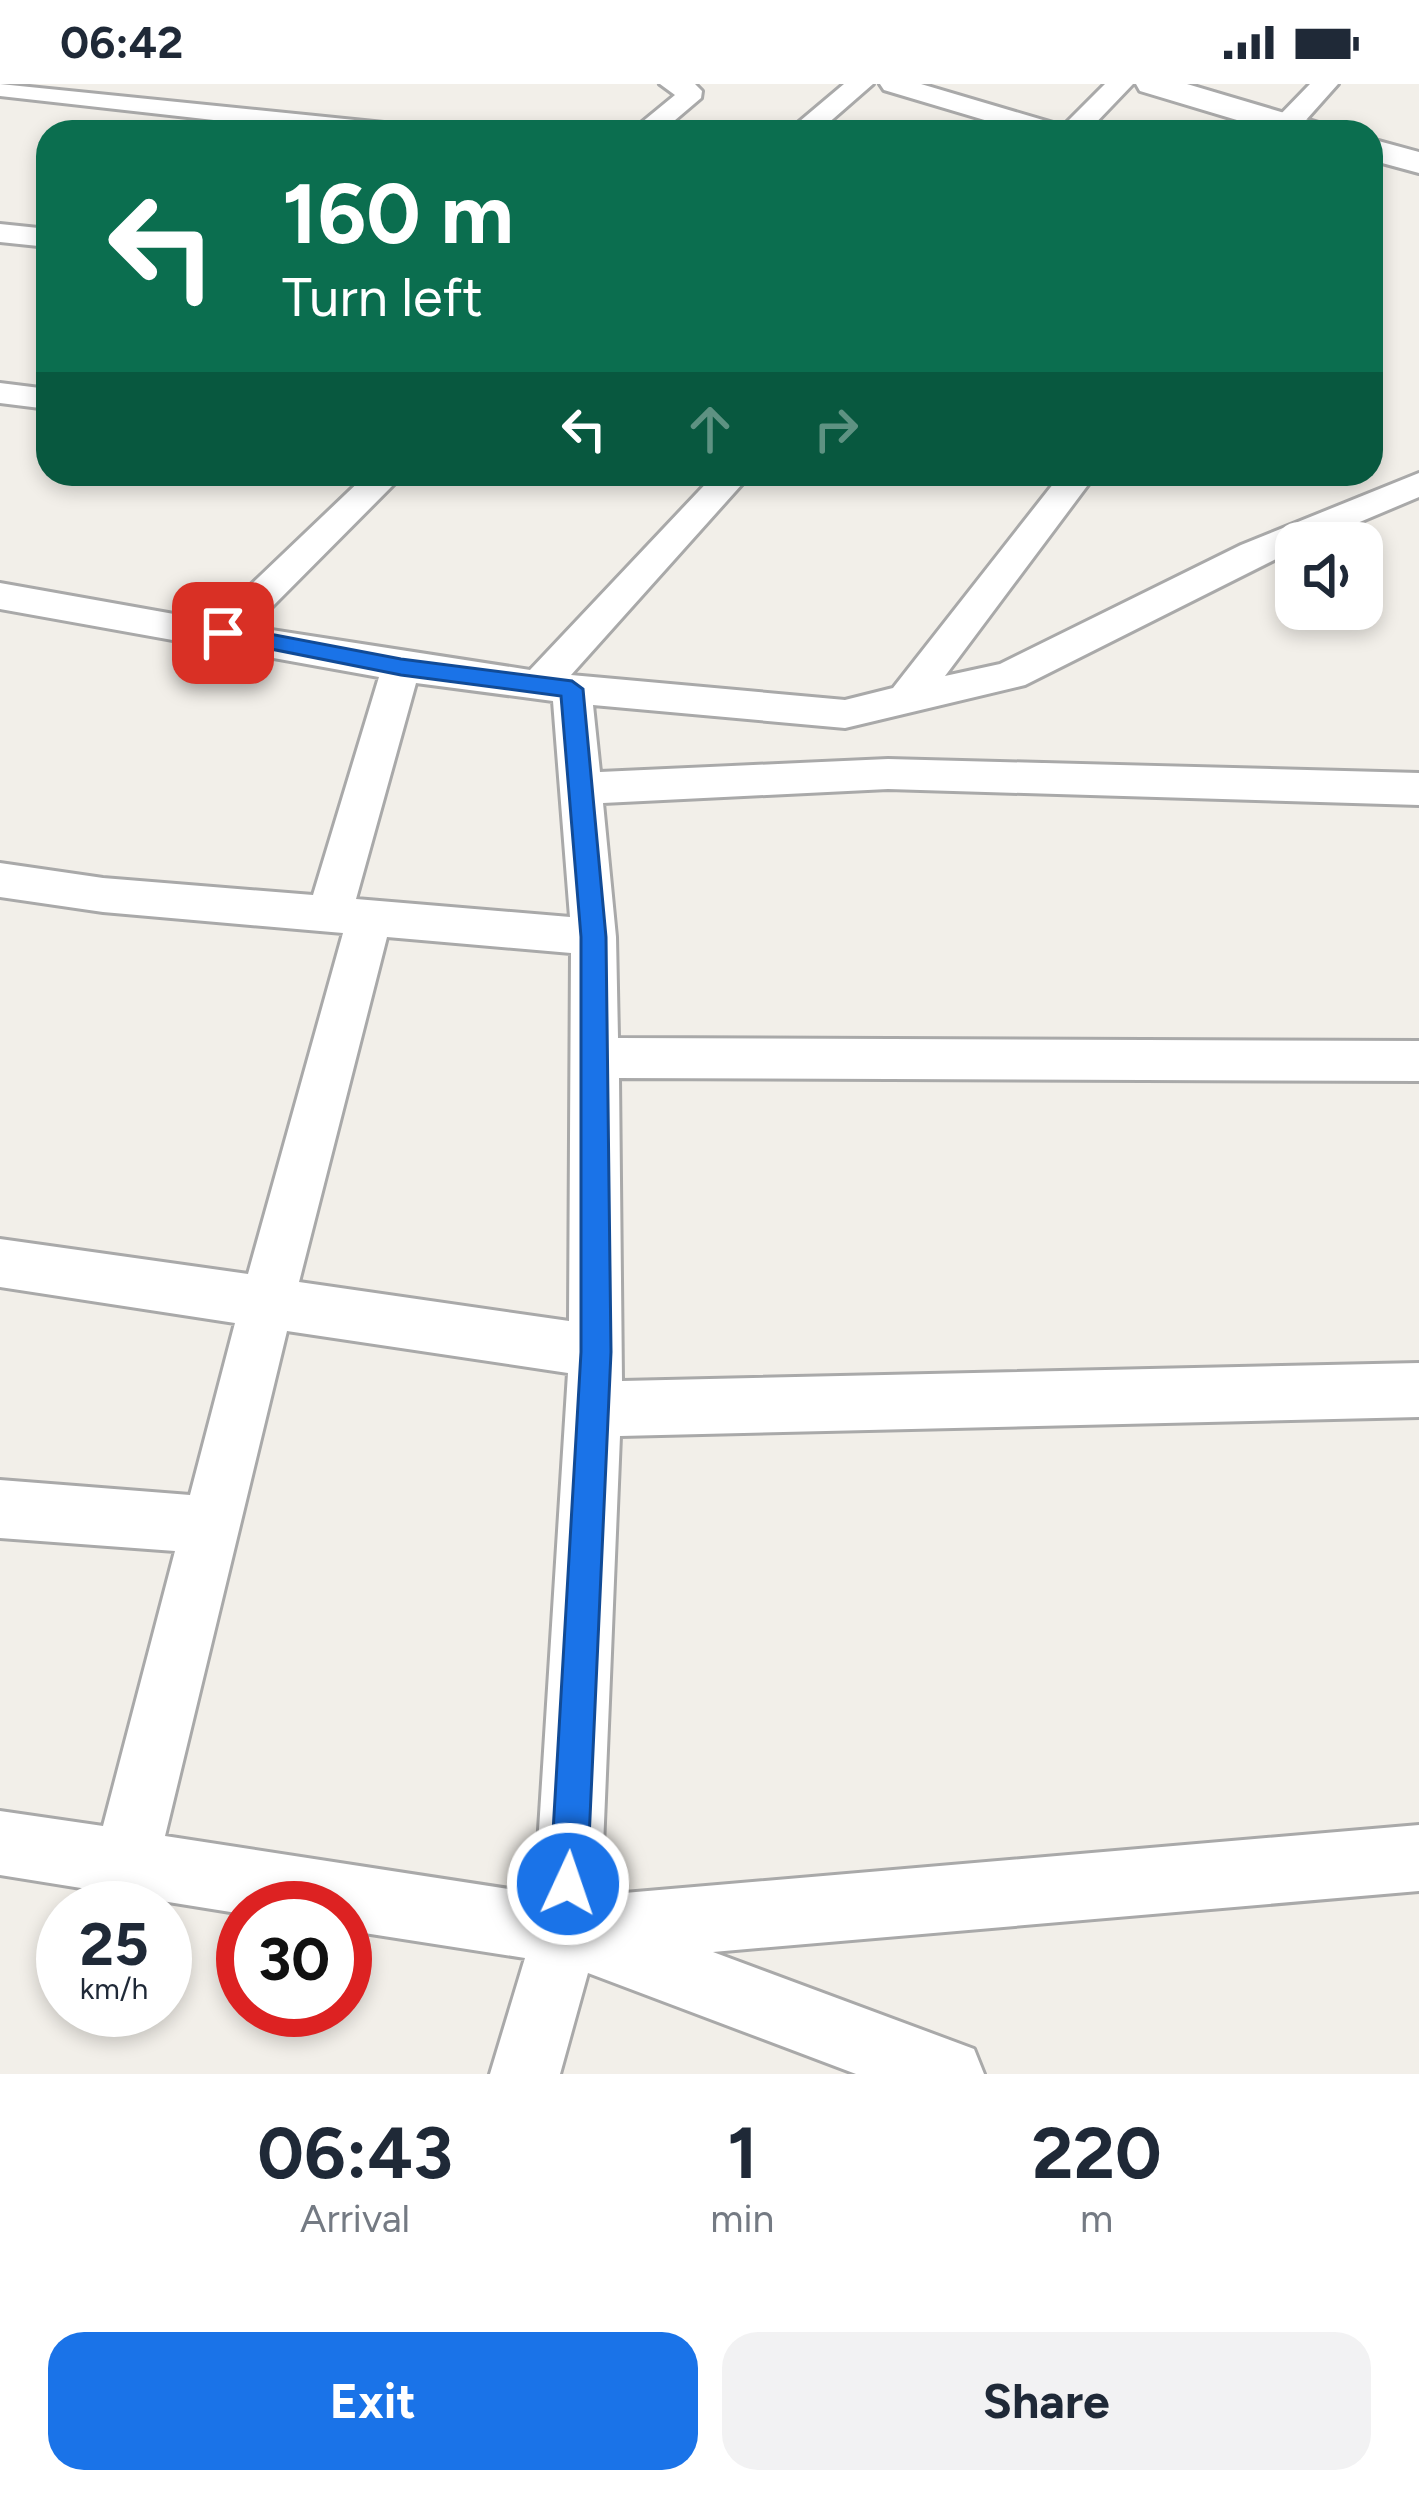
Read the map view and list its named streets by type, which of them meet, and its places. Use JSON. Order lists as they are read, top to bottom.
{
  "page": {
    "status": "06:42",
    "turn": ["160 m", "Turn left"],
    "speed": "25 km/h",
    "limit": "30",
    "eta": [
      "06:43",
      "Arrival",
      "1",
      "min",
      "220",
      "m"
    ],
    "buttons": ["Exit", "Share"]
  }
}
